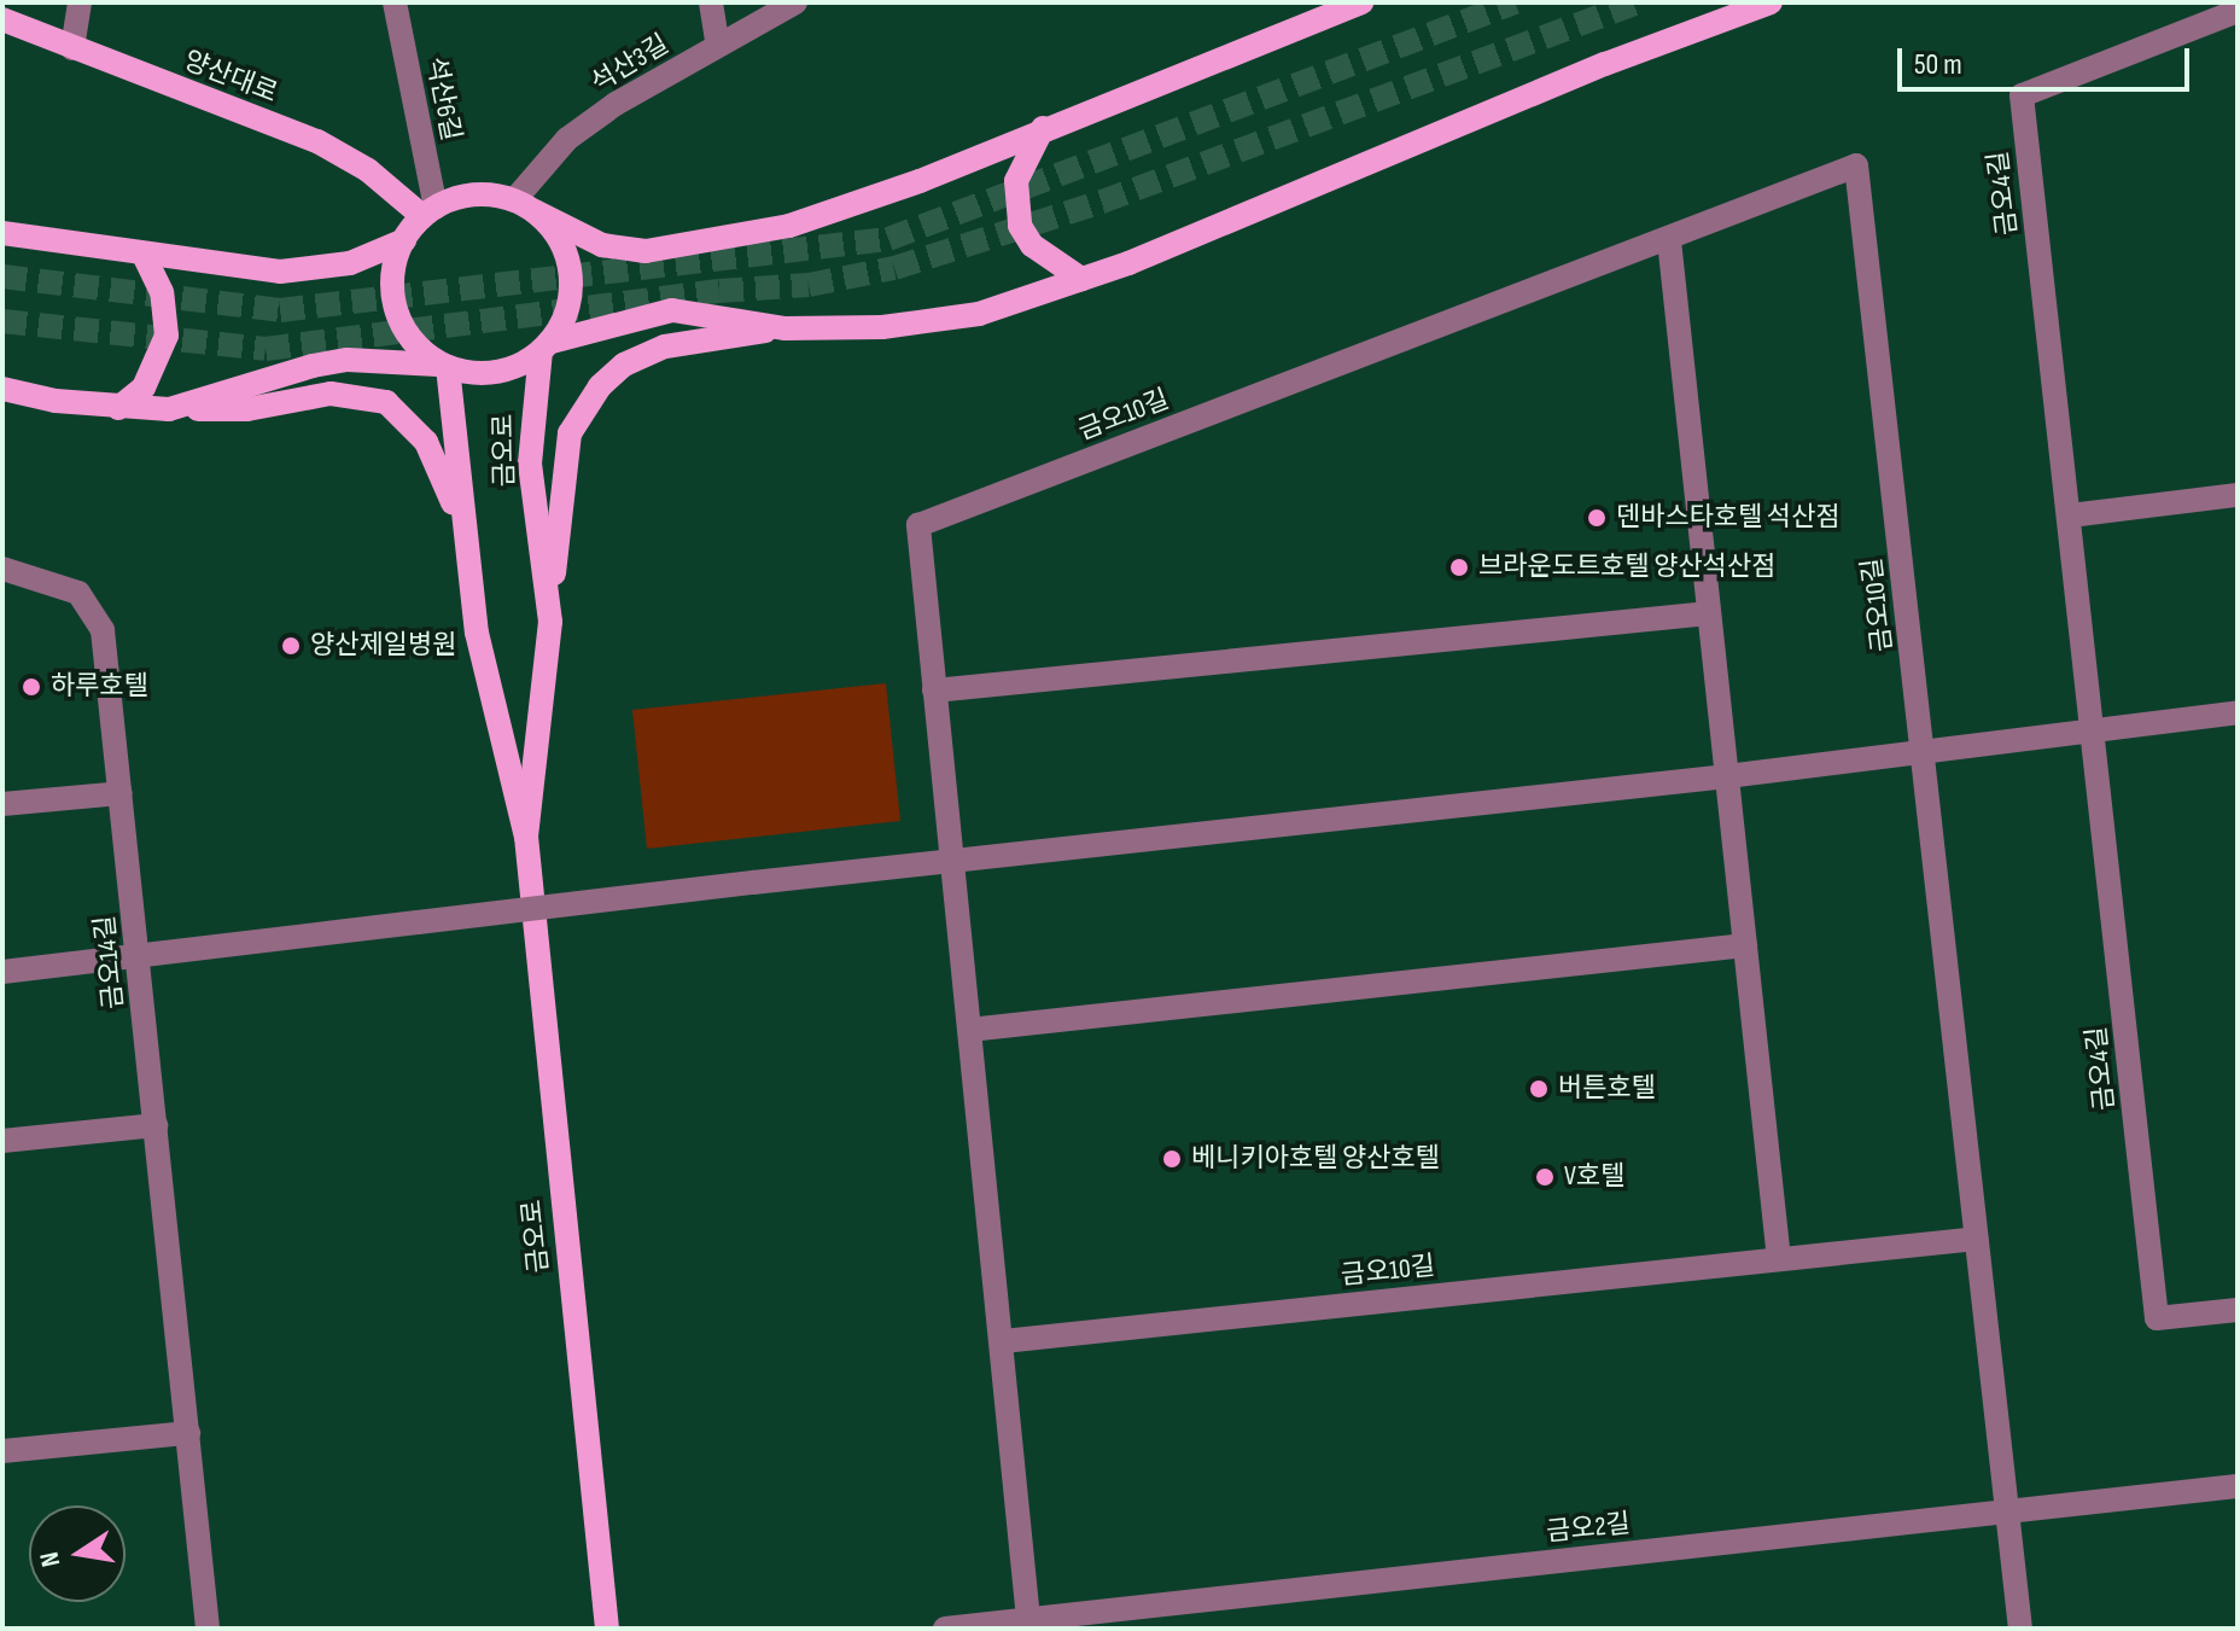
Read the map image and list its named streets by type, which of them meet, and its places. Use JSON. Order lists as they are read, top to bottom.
{
  "streets": {
    "main road": ["양산대로", "금오로"],
    "street": [
      "석산3길",
      "석산6길",
      "금오4길",
      "금오10길",
      "금오14길",
      "금오2길"
    ]
  },
  "crossings": [
    ["석산3길", "양산대로"],
    ["석산3길", "석산6길"],
    ["석산3길", "금오로"],
    ["양산대로", "석산6길"],
    ["양산대로", "금오로"],
    ["석산6길", "금오로"],
    ["금오10길", "금오2길"]
  ],
  "places": [
    "덴바스타호텔 석산점",
    "브라운도트호텔 양산석산점",
    "양산제일병원",
    "하루호텔",
    "버튼호텔",
    "베니키아호텔 양산호텔",
    "V호텔"
  ],
  "scale_bar": "50 m",
  "north": "left"
}
